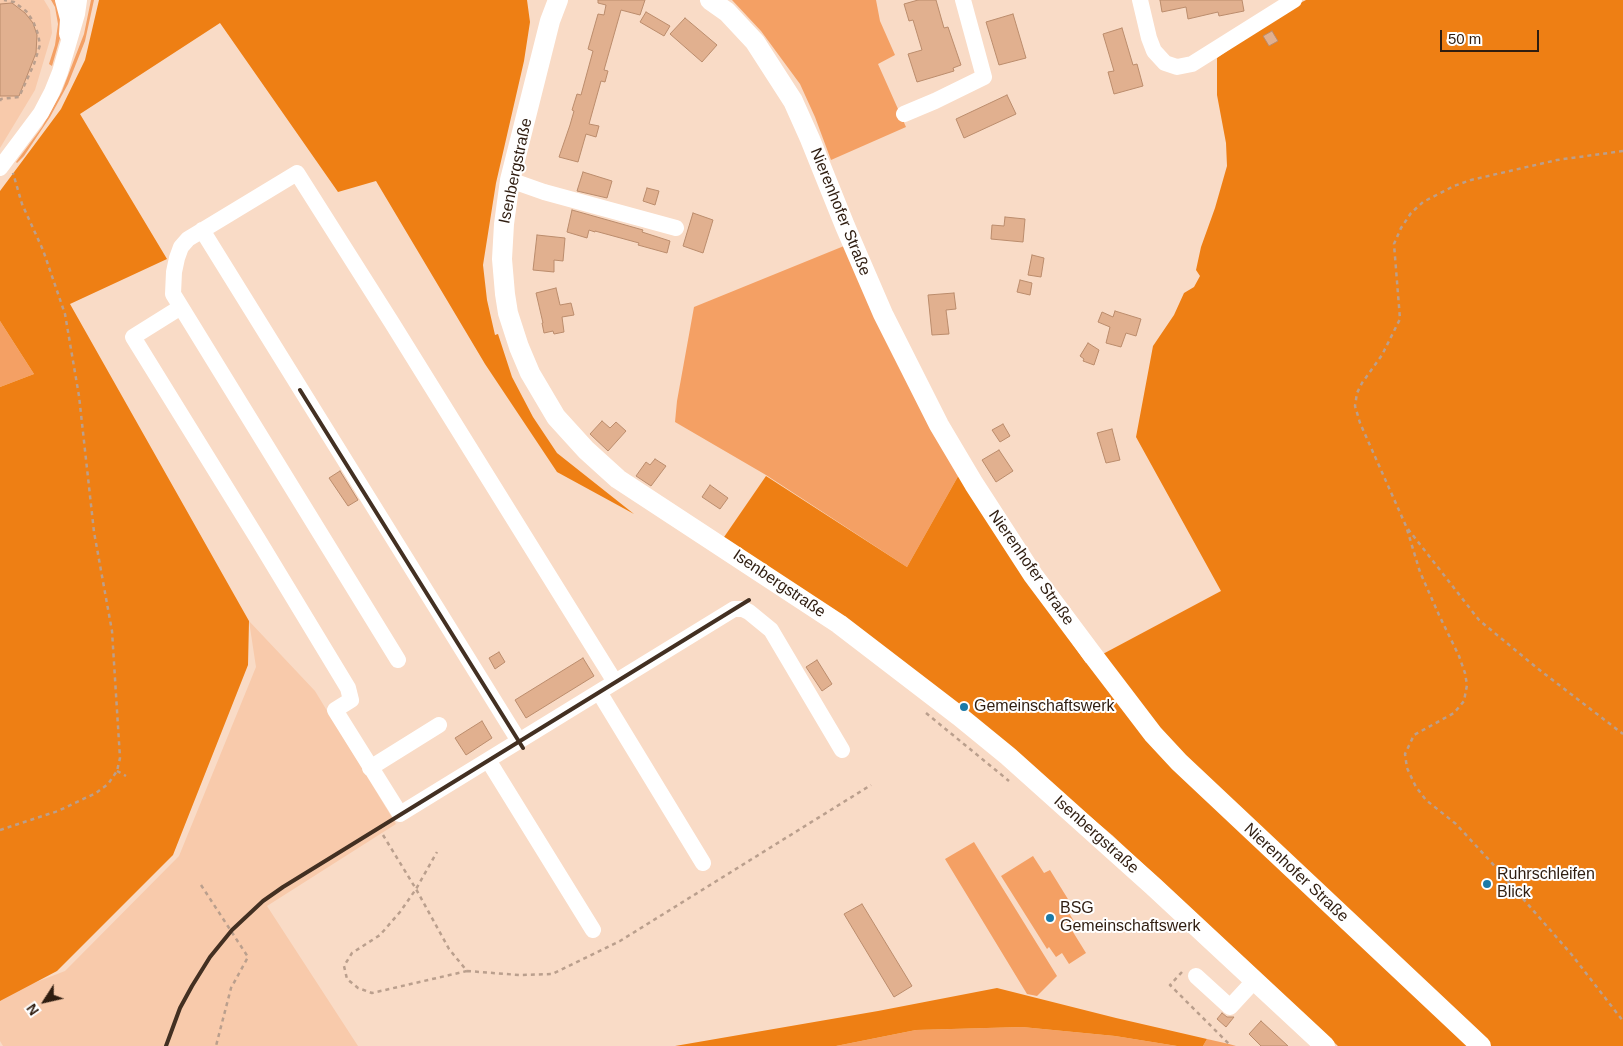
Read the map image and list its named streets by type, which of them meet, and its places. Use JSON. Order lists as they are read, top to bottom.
{
  "streets": {
    "main road": ["Isenbergstraße", "Nierenhofer Straße"]
  },
  "places": ["Gemeinschaftswerk", "Ruhrschleifen Blick", "BSG Gemeinschaftswerk"],
  "scale_bar": "50 m",
  "north": "bottom left"
}
